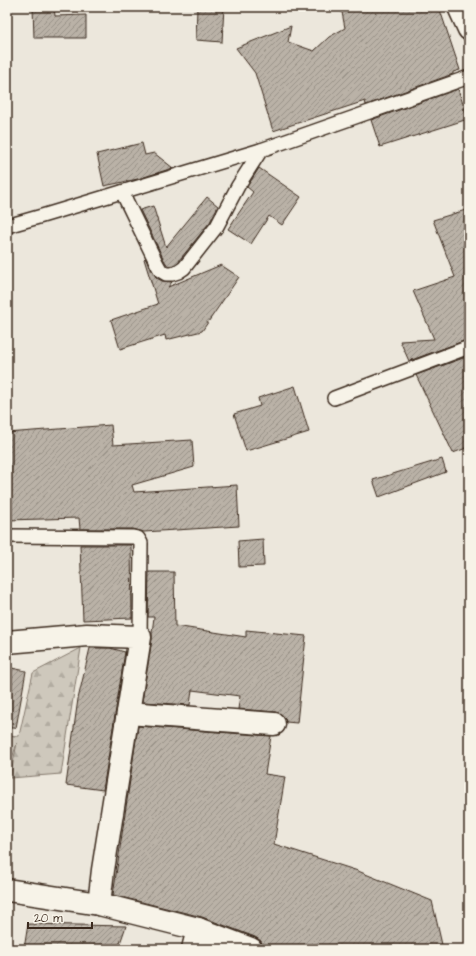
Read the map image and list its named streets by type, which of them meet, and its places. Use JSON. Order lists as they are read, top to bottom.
{
  "scale_bar": "20 m"
}
